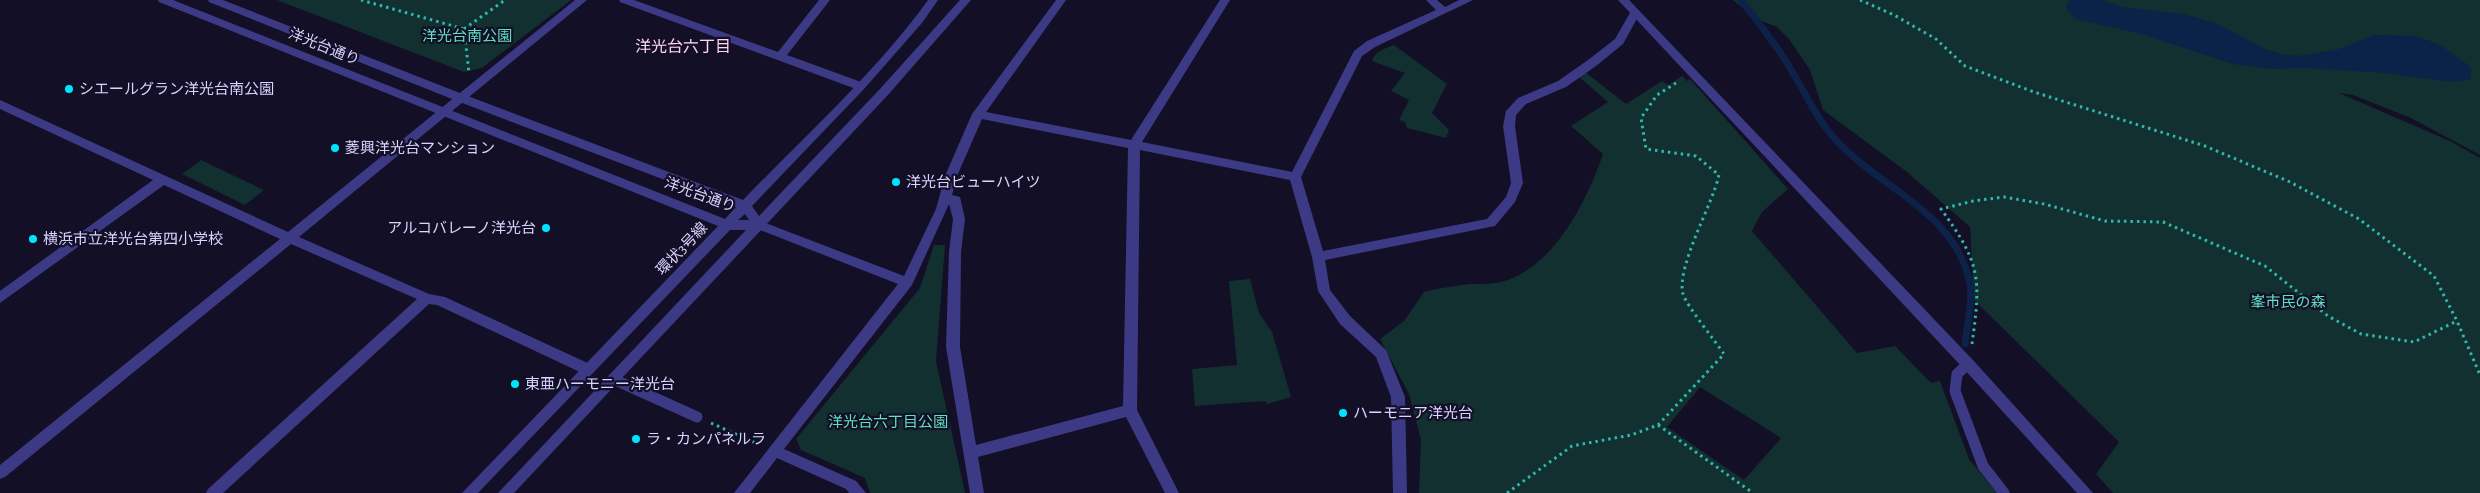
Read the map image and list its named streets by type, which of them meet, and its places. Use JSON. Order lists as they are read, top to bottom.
{
  "streets": {
    "street": ["洋光台通り", "環状3号線"]
  },
  "crossings": [
    ["洋光台通り", "環状3号線"]
  ],
  "districts": ["洋光台六丁目"],
  "parks": ["洋光台南公園", "峯市民の森", "洋光台六丁目公園"],
  "places": [
    "シエールグラン洋光台南公園",
    "菱興洋光台マンション",
    "洋光台ビューハイツ",
    "アルコバレーノ洋光台",
    "横浜市立洋光台第四小学校",
    "東亜ハーモニー洋光台",
    "ハーモニア洋光台",
    "ラ・カンパネルラ"
  ]
}
